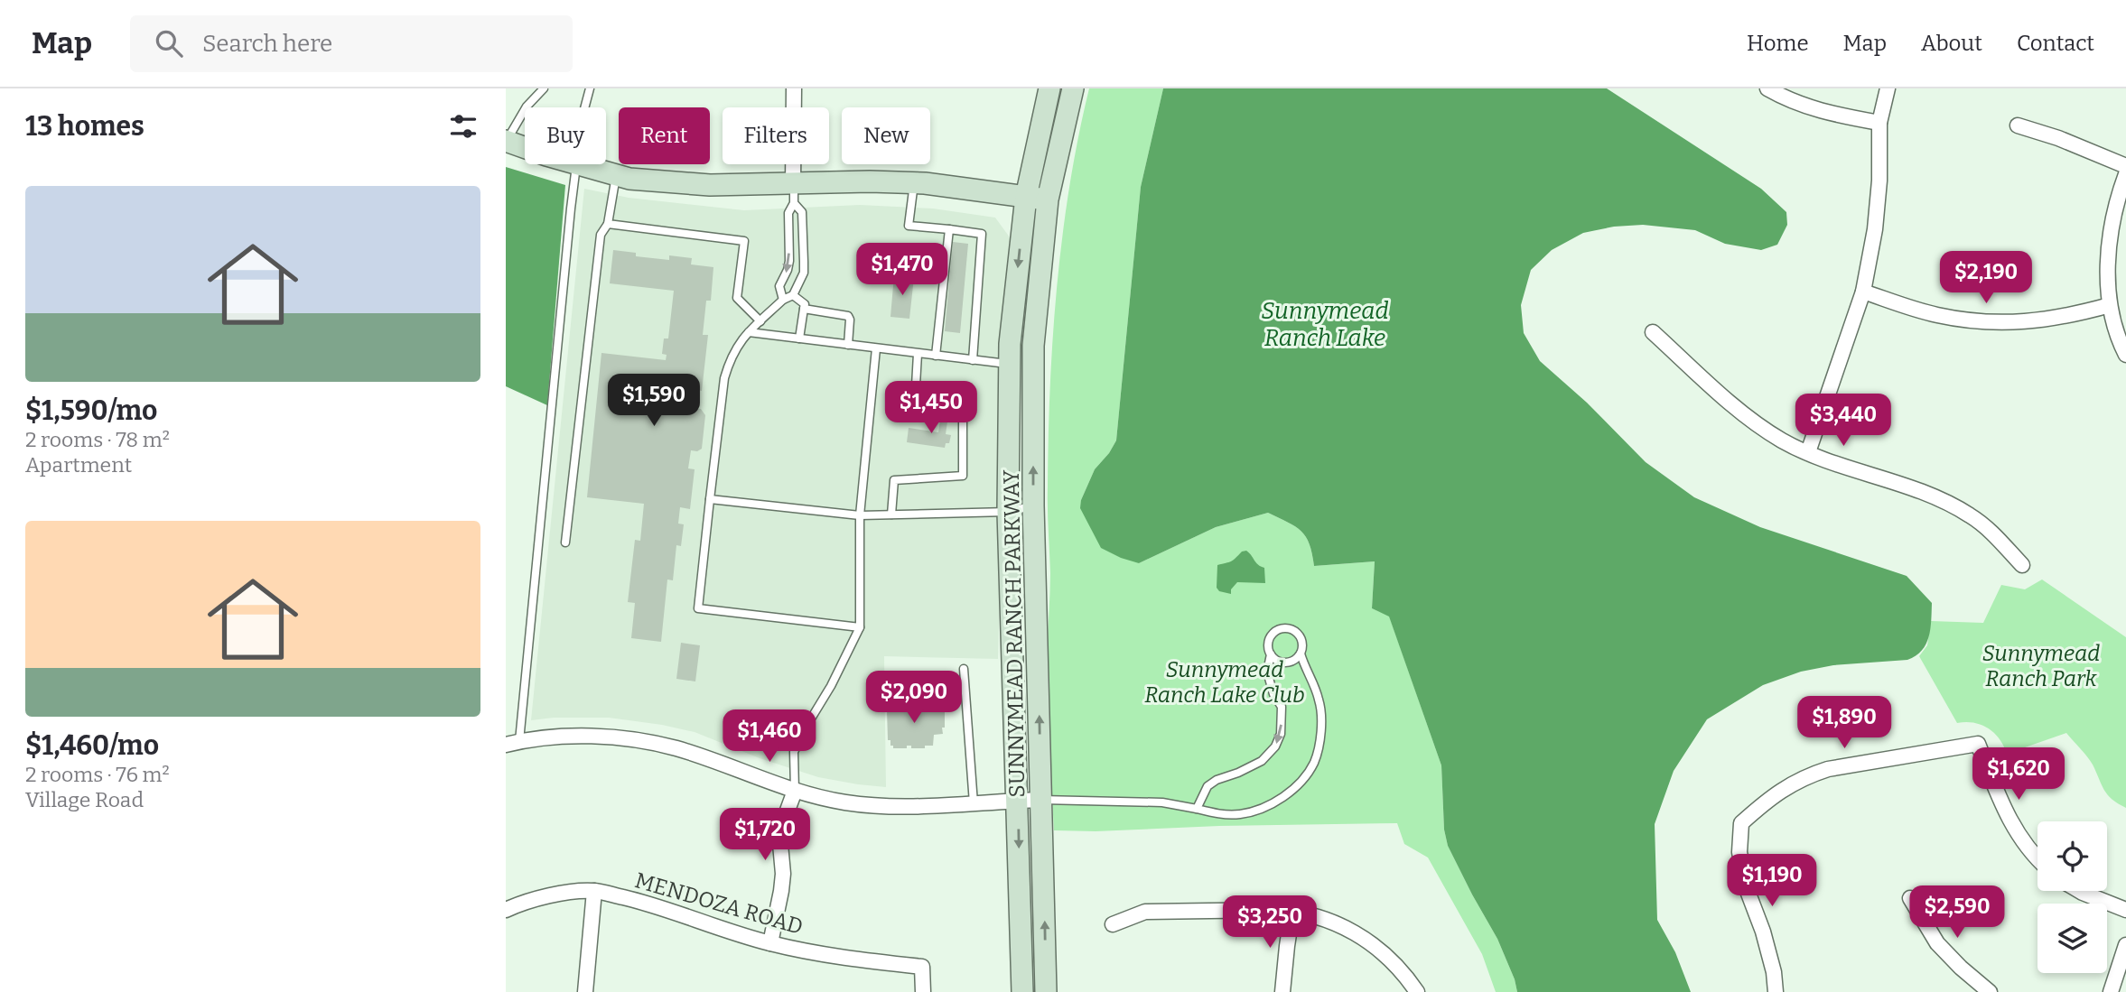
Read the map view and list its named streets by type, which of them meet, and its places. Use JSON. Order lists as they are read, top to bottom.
{
  "streets": {
    "main road": ["SUNNYMEAD RANCH PARKWAY"],
    "street": ["MENDOZA ROAD"]
  },
  "water": ["Sunnymead Ranch Lake"],
  "parks": ["Sunnymead Ranch Park", "Sunnymead Ranch Lake Club"],
  "page": {
    "header": "Map",
    "search": "Search here",
    "nav": [
      "Home",
      "Map",
      "About",
      "Contact"
    ],
    "heading": "13 homes",
    "chip": [
      "Buy",
      "Rent",
      "Filters",
      "New"
    ],
    "list": [
      {
        "name": "$1,590/mo",
        "note": "2 rooms · 78 m² · Apartment"
      },
      {
        "name": "$1,460/mo",
        "note": "2 rooms · 76 m² · Village Road"
      }
    ],
    "price": [
      "$1,470",
      "$2,190",
      "$1,590",
      "$1,450",
      "$3,440",
      "$2,090",
      "$1,890",
      "$1,460",
      "$1,620",
      "$1,720",
      "$1,190",
      "$2,590",
      "$3,250"
    ]
  }
}
